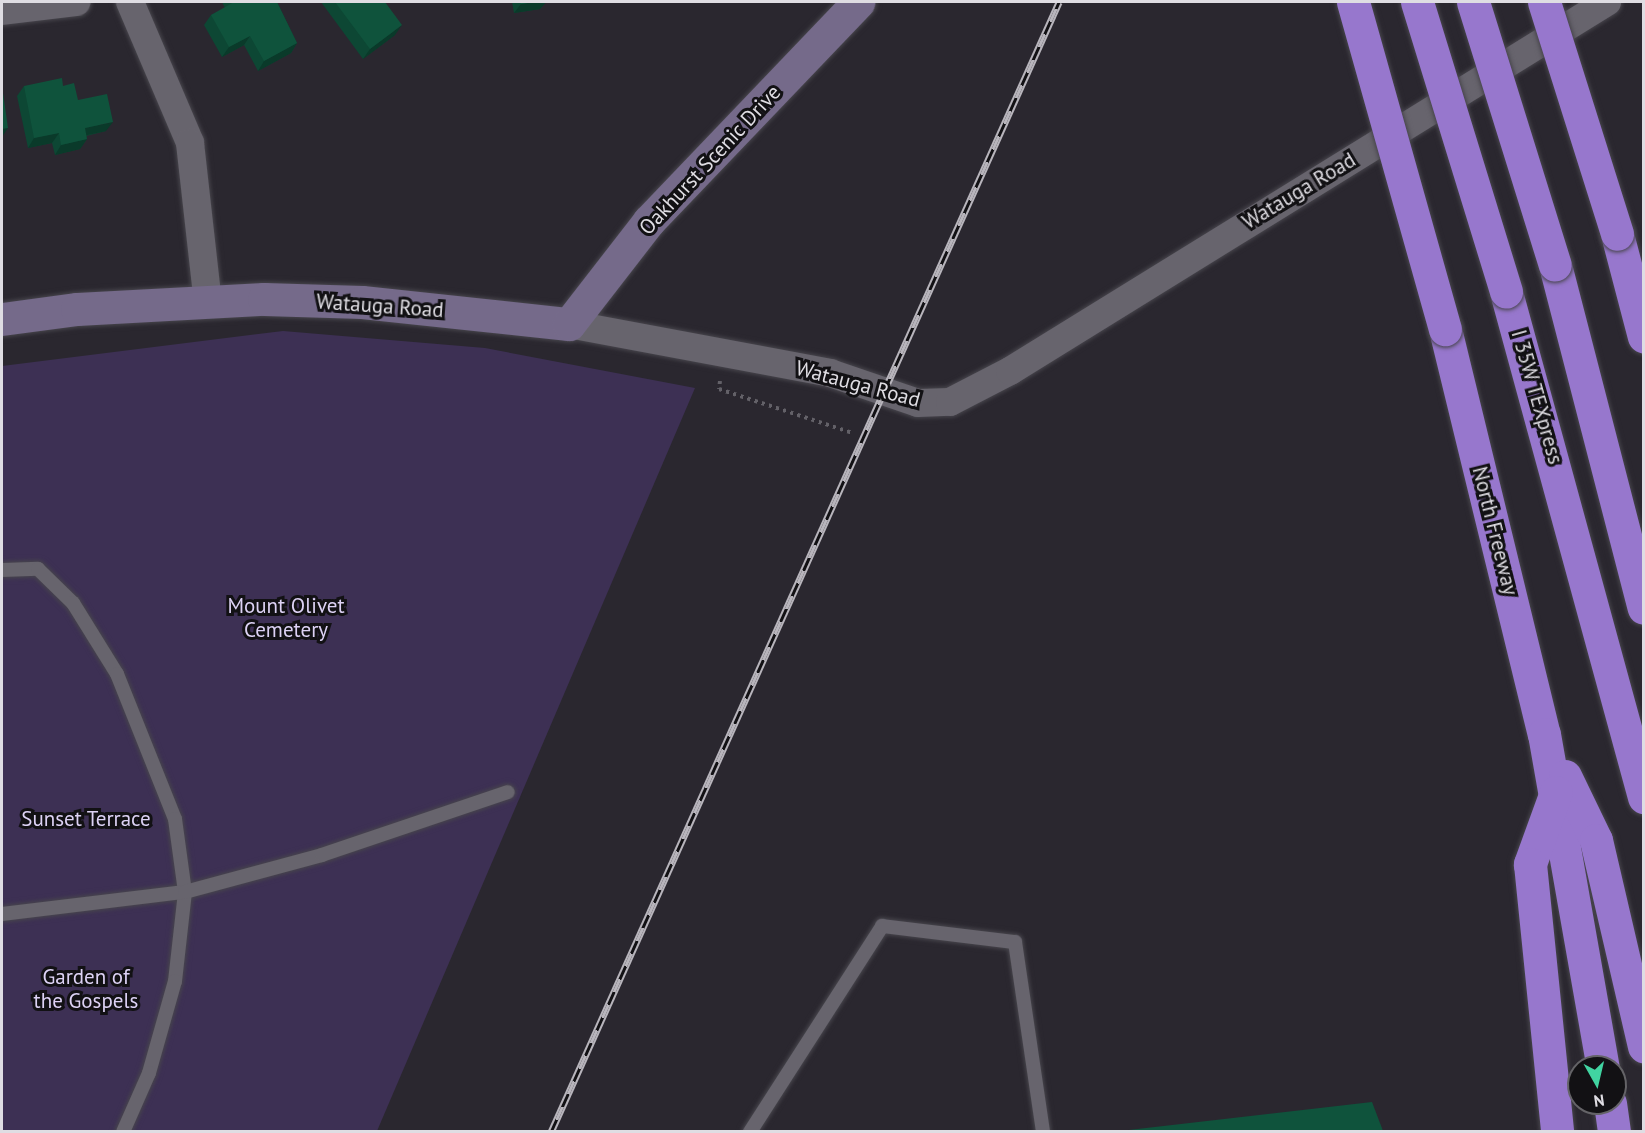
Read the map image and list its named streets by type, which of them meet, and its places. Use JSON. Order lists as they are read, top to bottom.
{
  "streets": {
    "highway": ["I 35W TEXpress", "North Freeway"],
    "street": ["Oakhurst Scenic Drive", "Watauga Road"]
  },
  "crossings": [
    ["Oakhurst Scenic Drive", "Watauga Road"]
  ],
  "parks": ["Mount Olivet Cemetery", "Sunset Terrace", "Garden of the Gospels"],
  "north": "bottom"
}
